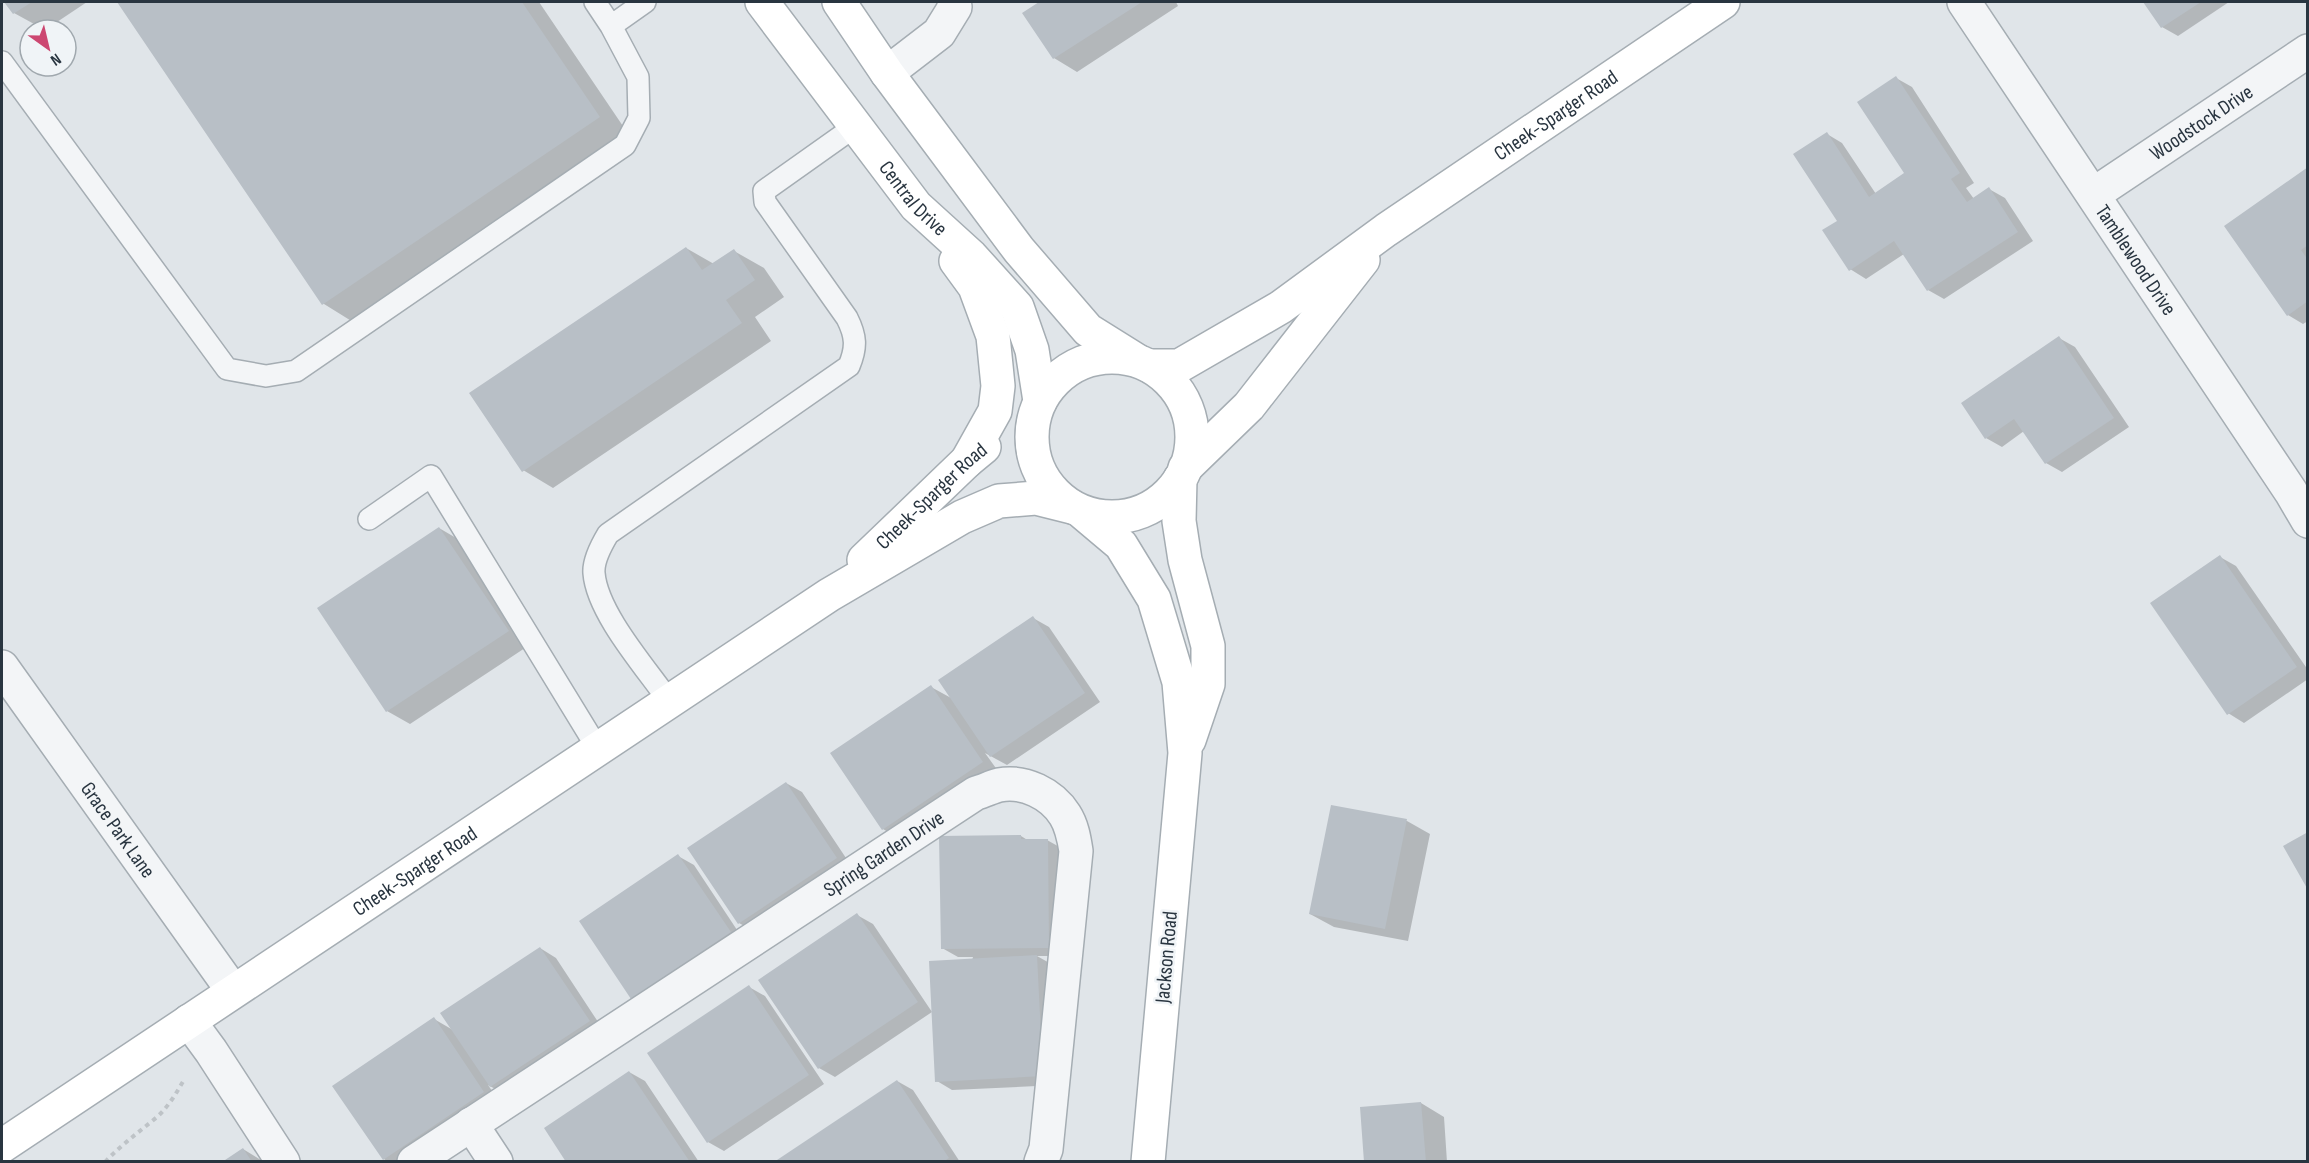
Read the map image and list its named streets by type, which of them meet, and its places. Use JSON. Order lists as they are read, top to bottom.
{
  "streets": {
    "main road": ["Cheek-Sparger Road", "Central Drive", "Jackson Road"],
    "street": [
      "Woodstock Drive",
      "Tamblewood Drive",
      "Grace Park Lane",
      "Spring Garden Drive"
    ]
  },
  "crossings": [
    ["Cheek-Sparger Road", "Central Drive"],
    ["Cheek-Sparger Road", "Grace Park Lane"],
    ["Cheek-Sparger Road", "Jackson Road"],
    ["Woodstock Drive", "Tamblewood Drive"],
    ["Central Drive", "Jackson Road"]
  ],
  "north": "bottom right"
}
